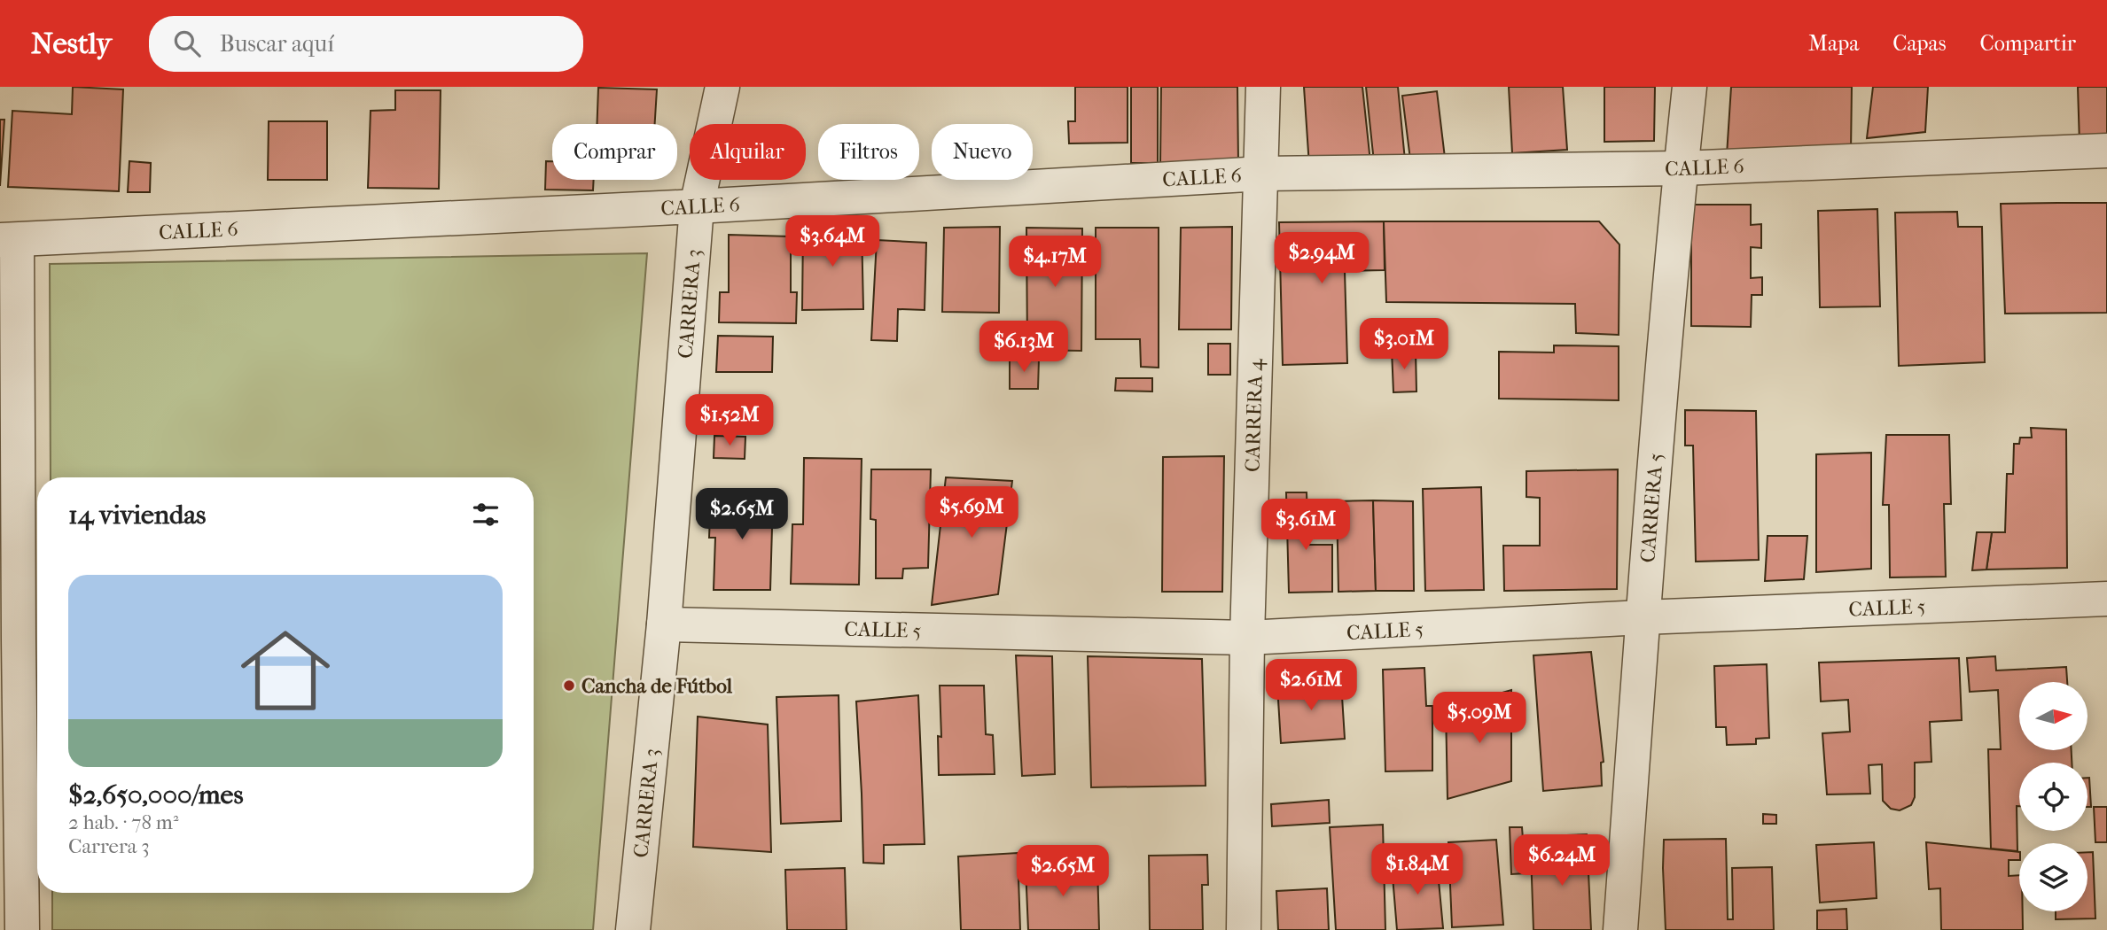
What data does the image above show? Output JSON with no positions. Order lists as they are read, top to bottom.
{
  "streets": {
    "street": [
      "CALLE 6",
      "CARRERA 3",
      "CARRERA 4",
      "CARRERA 5",
      "CALLE 5"
    ]
  },
  "crossings": [
    ["CALLE 6", "CARRERA 3"],
    ["CALLE 6", "CARRERA 4"],
    ["CALLE 6", "CARRERA 5"],
    ["CARRERA 3", "CALLE 5"],
    ["CARRERA 4", "CALLE 5"],
    ["CARRERA 5", "CALLE 5"]
  ],
  "places": ["Cancha de Fútbol"],
  "north": "right",
  "page": {
    "header": "Nestly",
    "search": "Buscar aquí",
    "nav": ["Mapa", "Capas", "Compartir"],
    "chip": [
      "Comprar",
      "Alquilar",
      "Filtros",
      "Nuevo"
    ],
    "price": [
      "$3.64M",
      "$2.94M",
      "$4.17M",
      "$3.01M",
      "$6.13M",
      "$1.52M",
      "$5.69M",
      "$2.65M",
      "$3.61M",
      "$2.61M",
      "$5.09M",
      "$6.24M",
      "$1.84M",
      "$2.65M"
    ],
    "heading": "14 viviendas",
    "list": [
      {
        "name": "$2,650,000/mes",
        "note": "2 hab. · 78 m² · Carrera 3"
      }
    ]
  }
}
